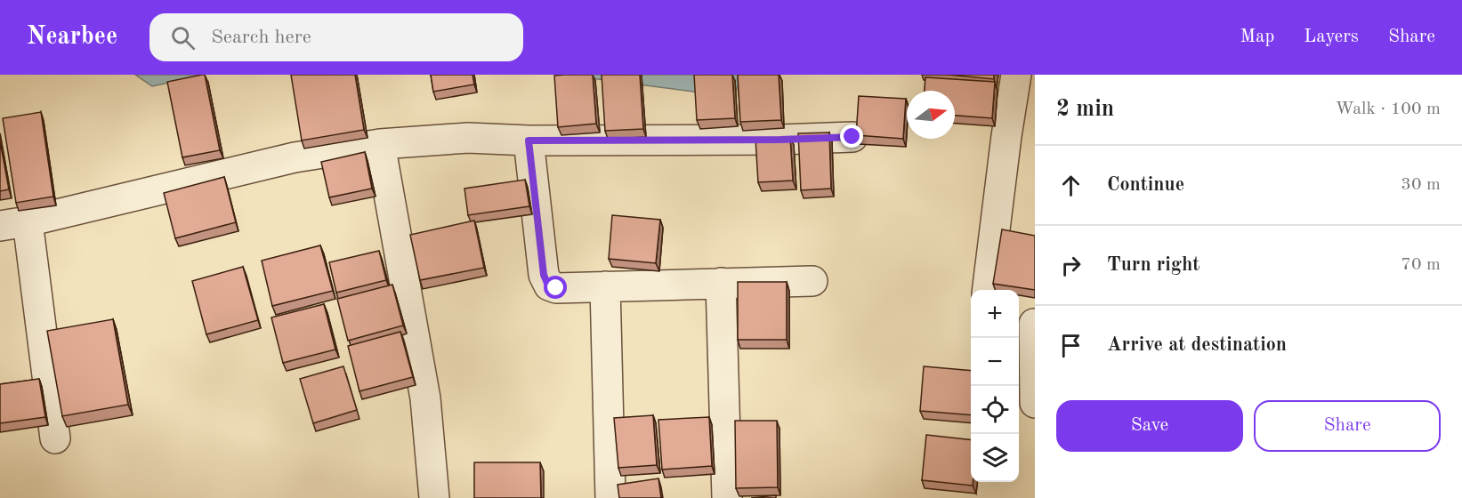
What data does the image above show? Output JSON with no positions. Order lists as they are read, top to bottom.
{
  "north": "right",
  "page": {
    "header": "Nearbee",
    "search": "Search here",
    "nav": ["Map", "Layers", "Share"],
    "heading": ["2 min", "Walk · 100 m"],
    "list": [
      ["Continue", "30 m"],
      ["Turn right", "70 m"],
      "Arrive at destination"
    ],
    "map_buttons": ["+", "−"],
    "buttons": ["Save", "Share"]
  }
}
